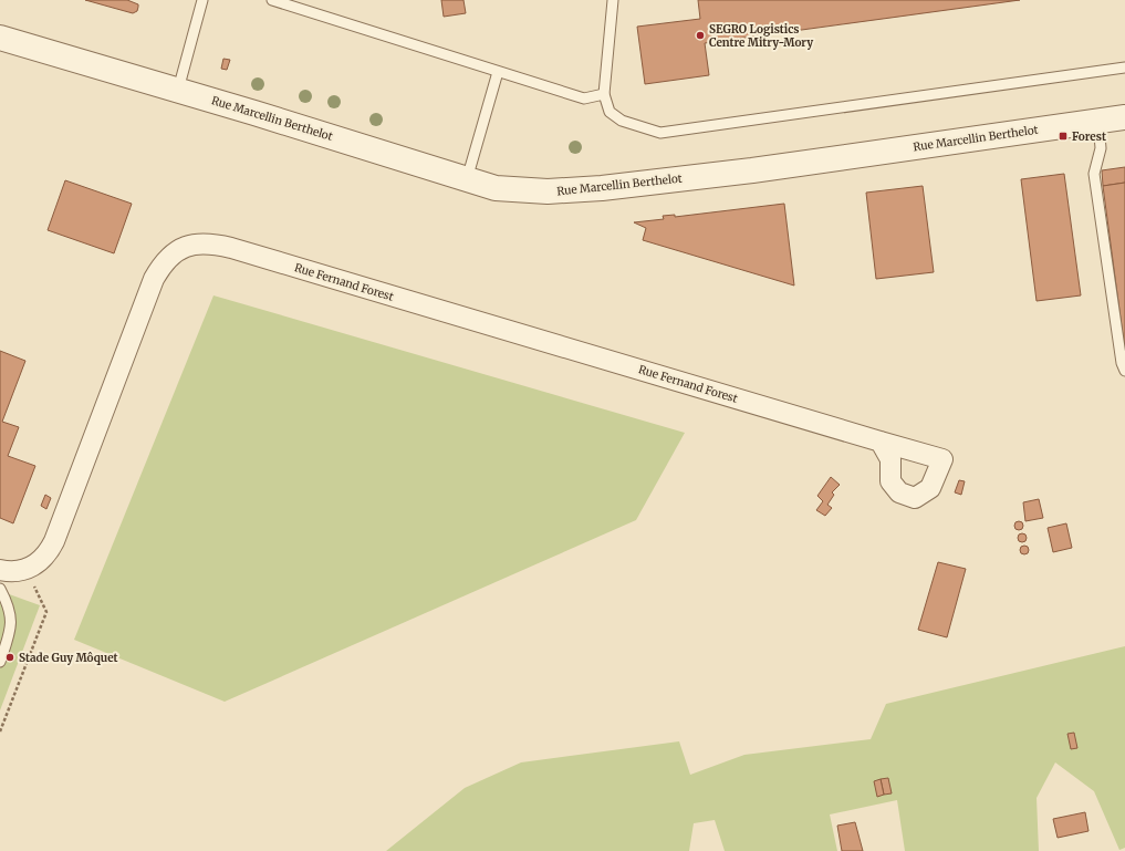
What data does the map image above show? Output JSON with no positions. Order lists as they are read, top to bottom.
{
  "streets": {
    "street": ["Rue Marcellin Berthelot", "Rue Fernand Forest"]
  },
  "places": {
    "other": ["SEGRO Logistics Centre Mitry-Mory", "Stade Guy Môquet"],
    "transit": ["Forest"]
  }
}
